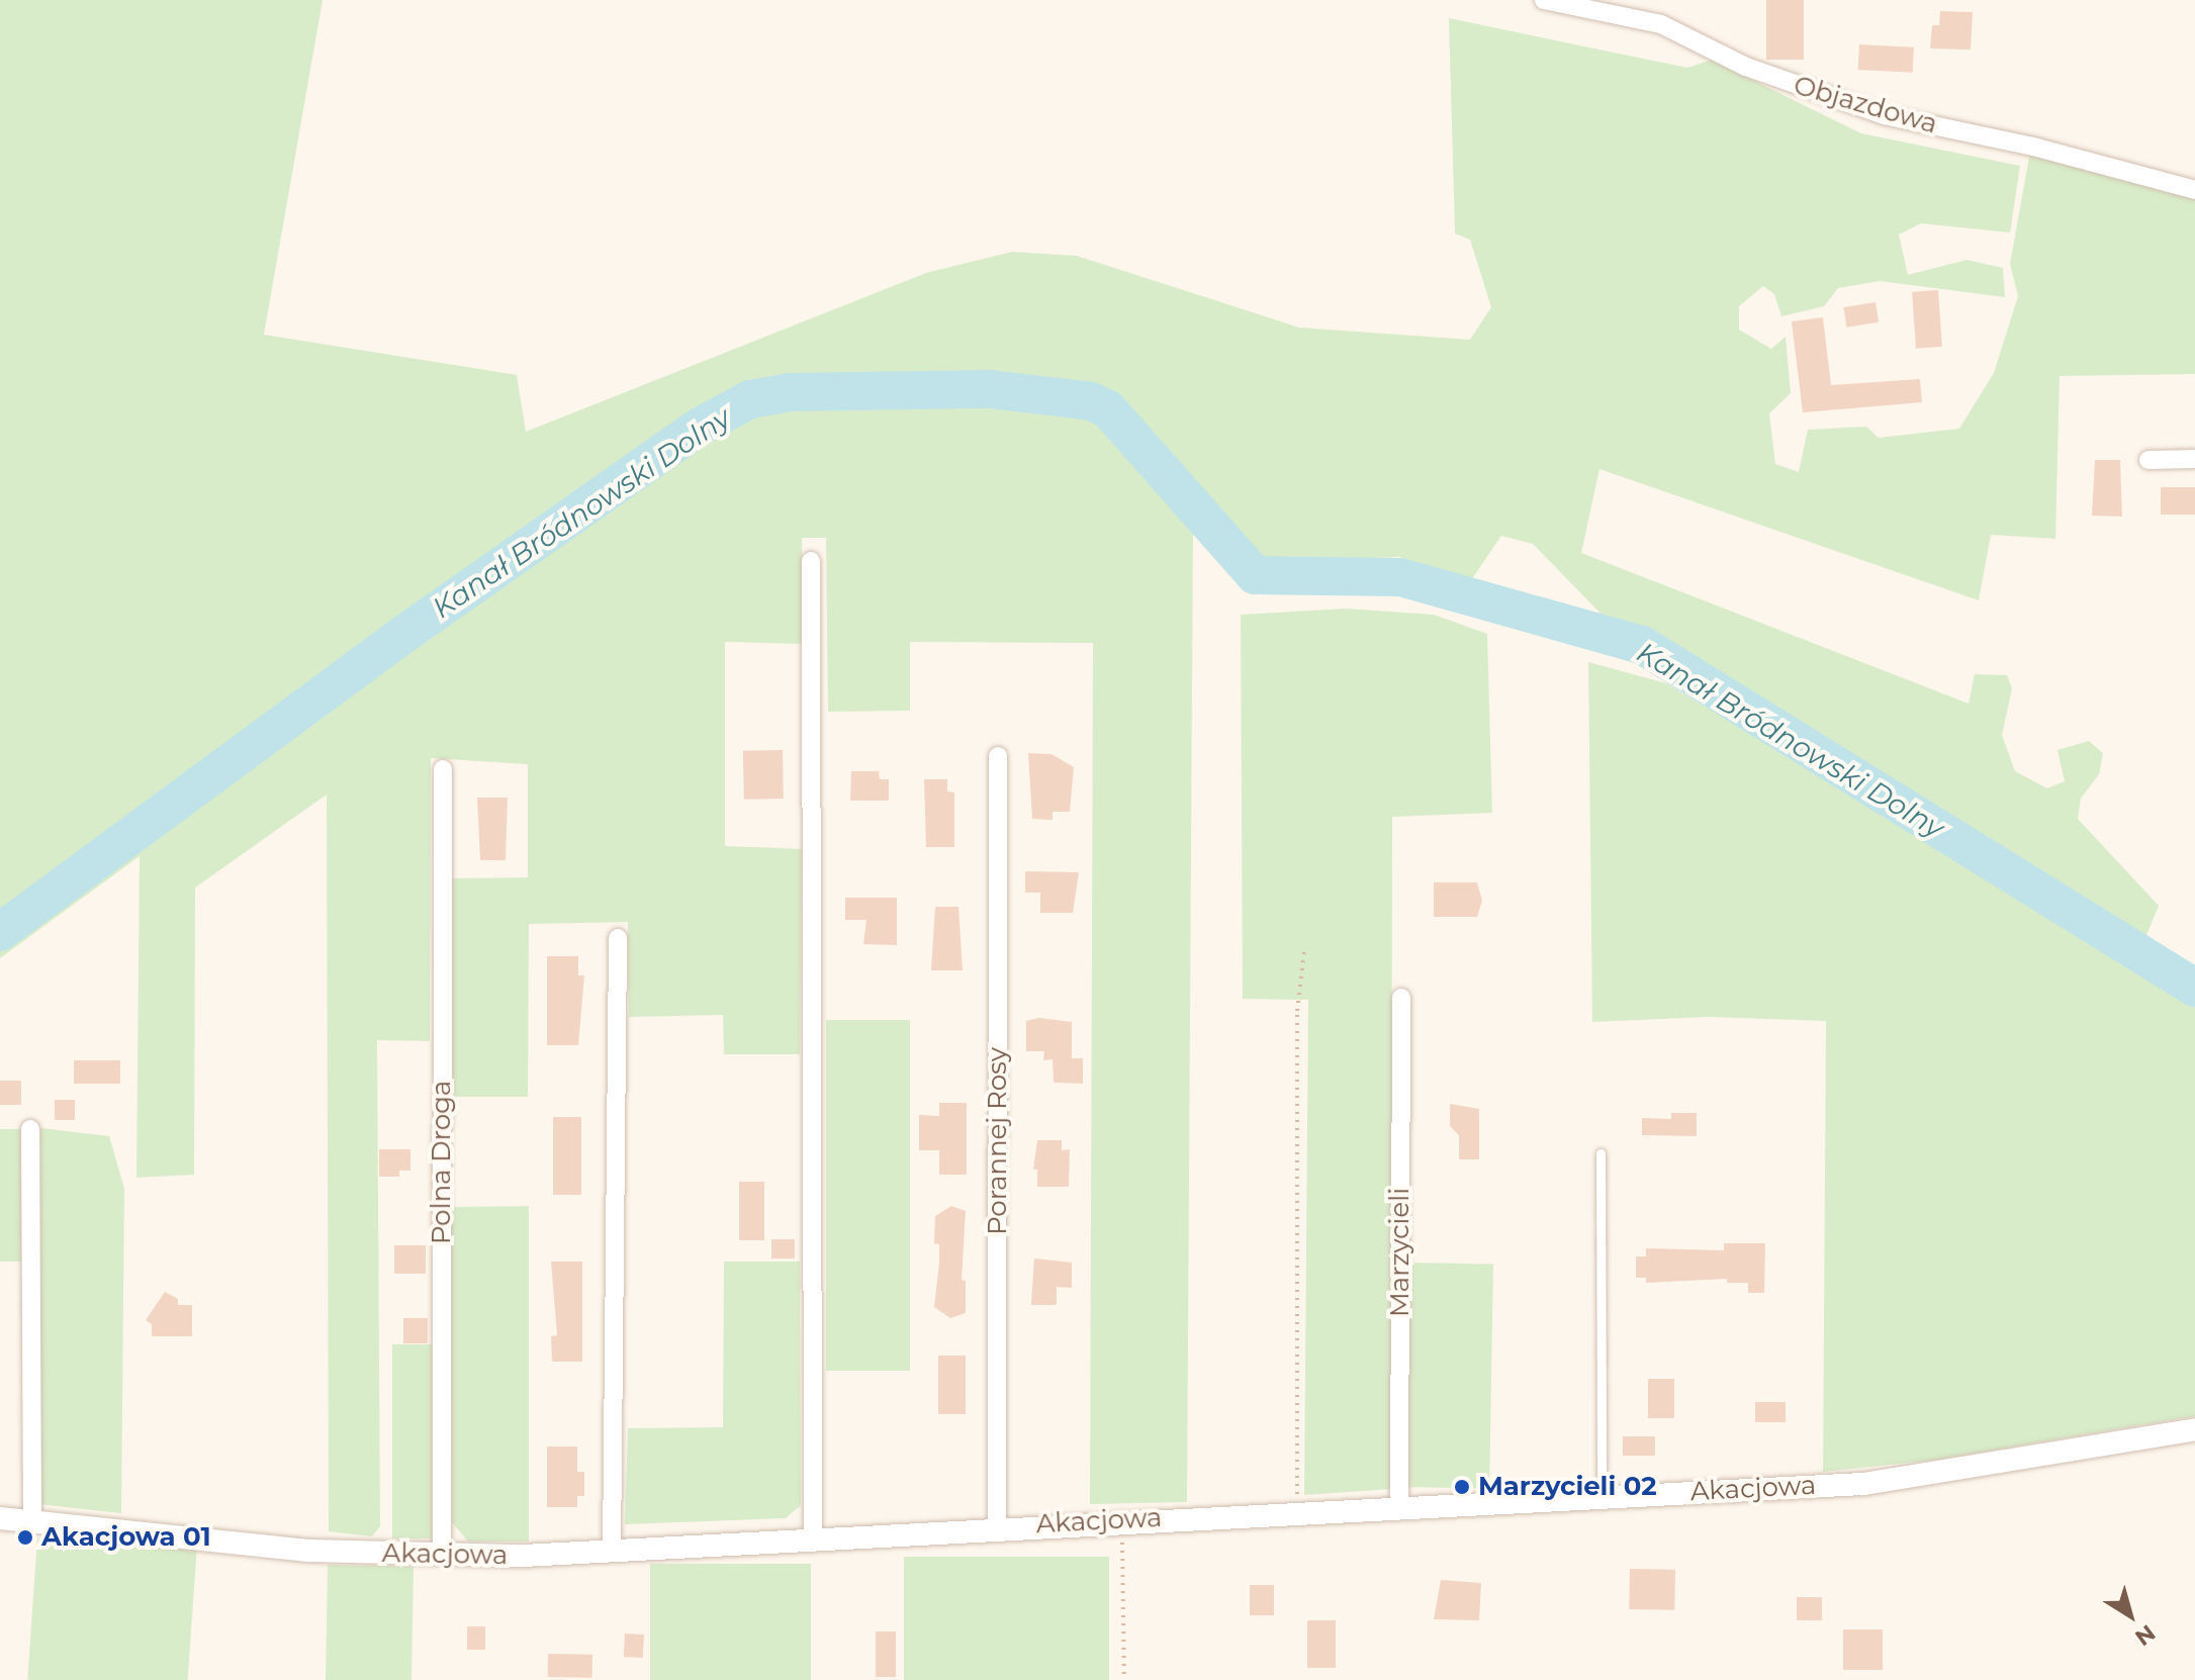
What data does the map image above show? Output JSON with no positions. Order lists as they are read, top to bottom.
{
  "streets": {
    "street": [
      "Objazdowa",
      "Porannej Rosy",
      "Polna Droga",
      "Marzycieli",
      "Akacjowa"
    ]
  },
  "crossings": [
    ["Porannej Rosy", "Akacjowa"],
    ["Polna Droga", "Akacjowa"],
    ["Marzycieli", "Akacjowa"]
  ],
  "water": ["Kanał Bródnowski Dolny"],
  "places": ["Marzycieli 02", "Akacjowa 01"],
  "north": "bottom right"
}
